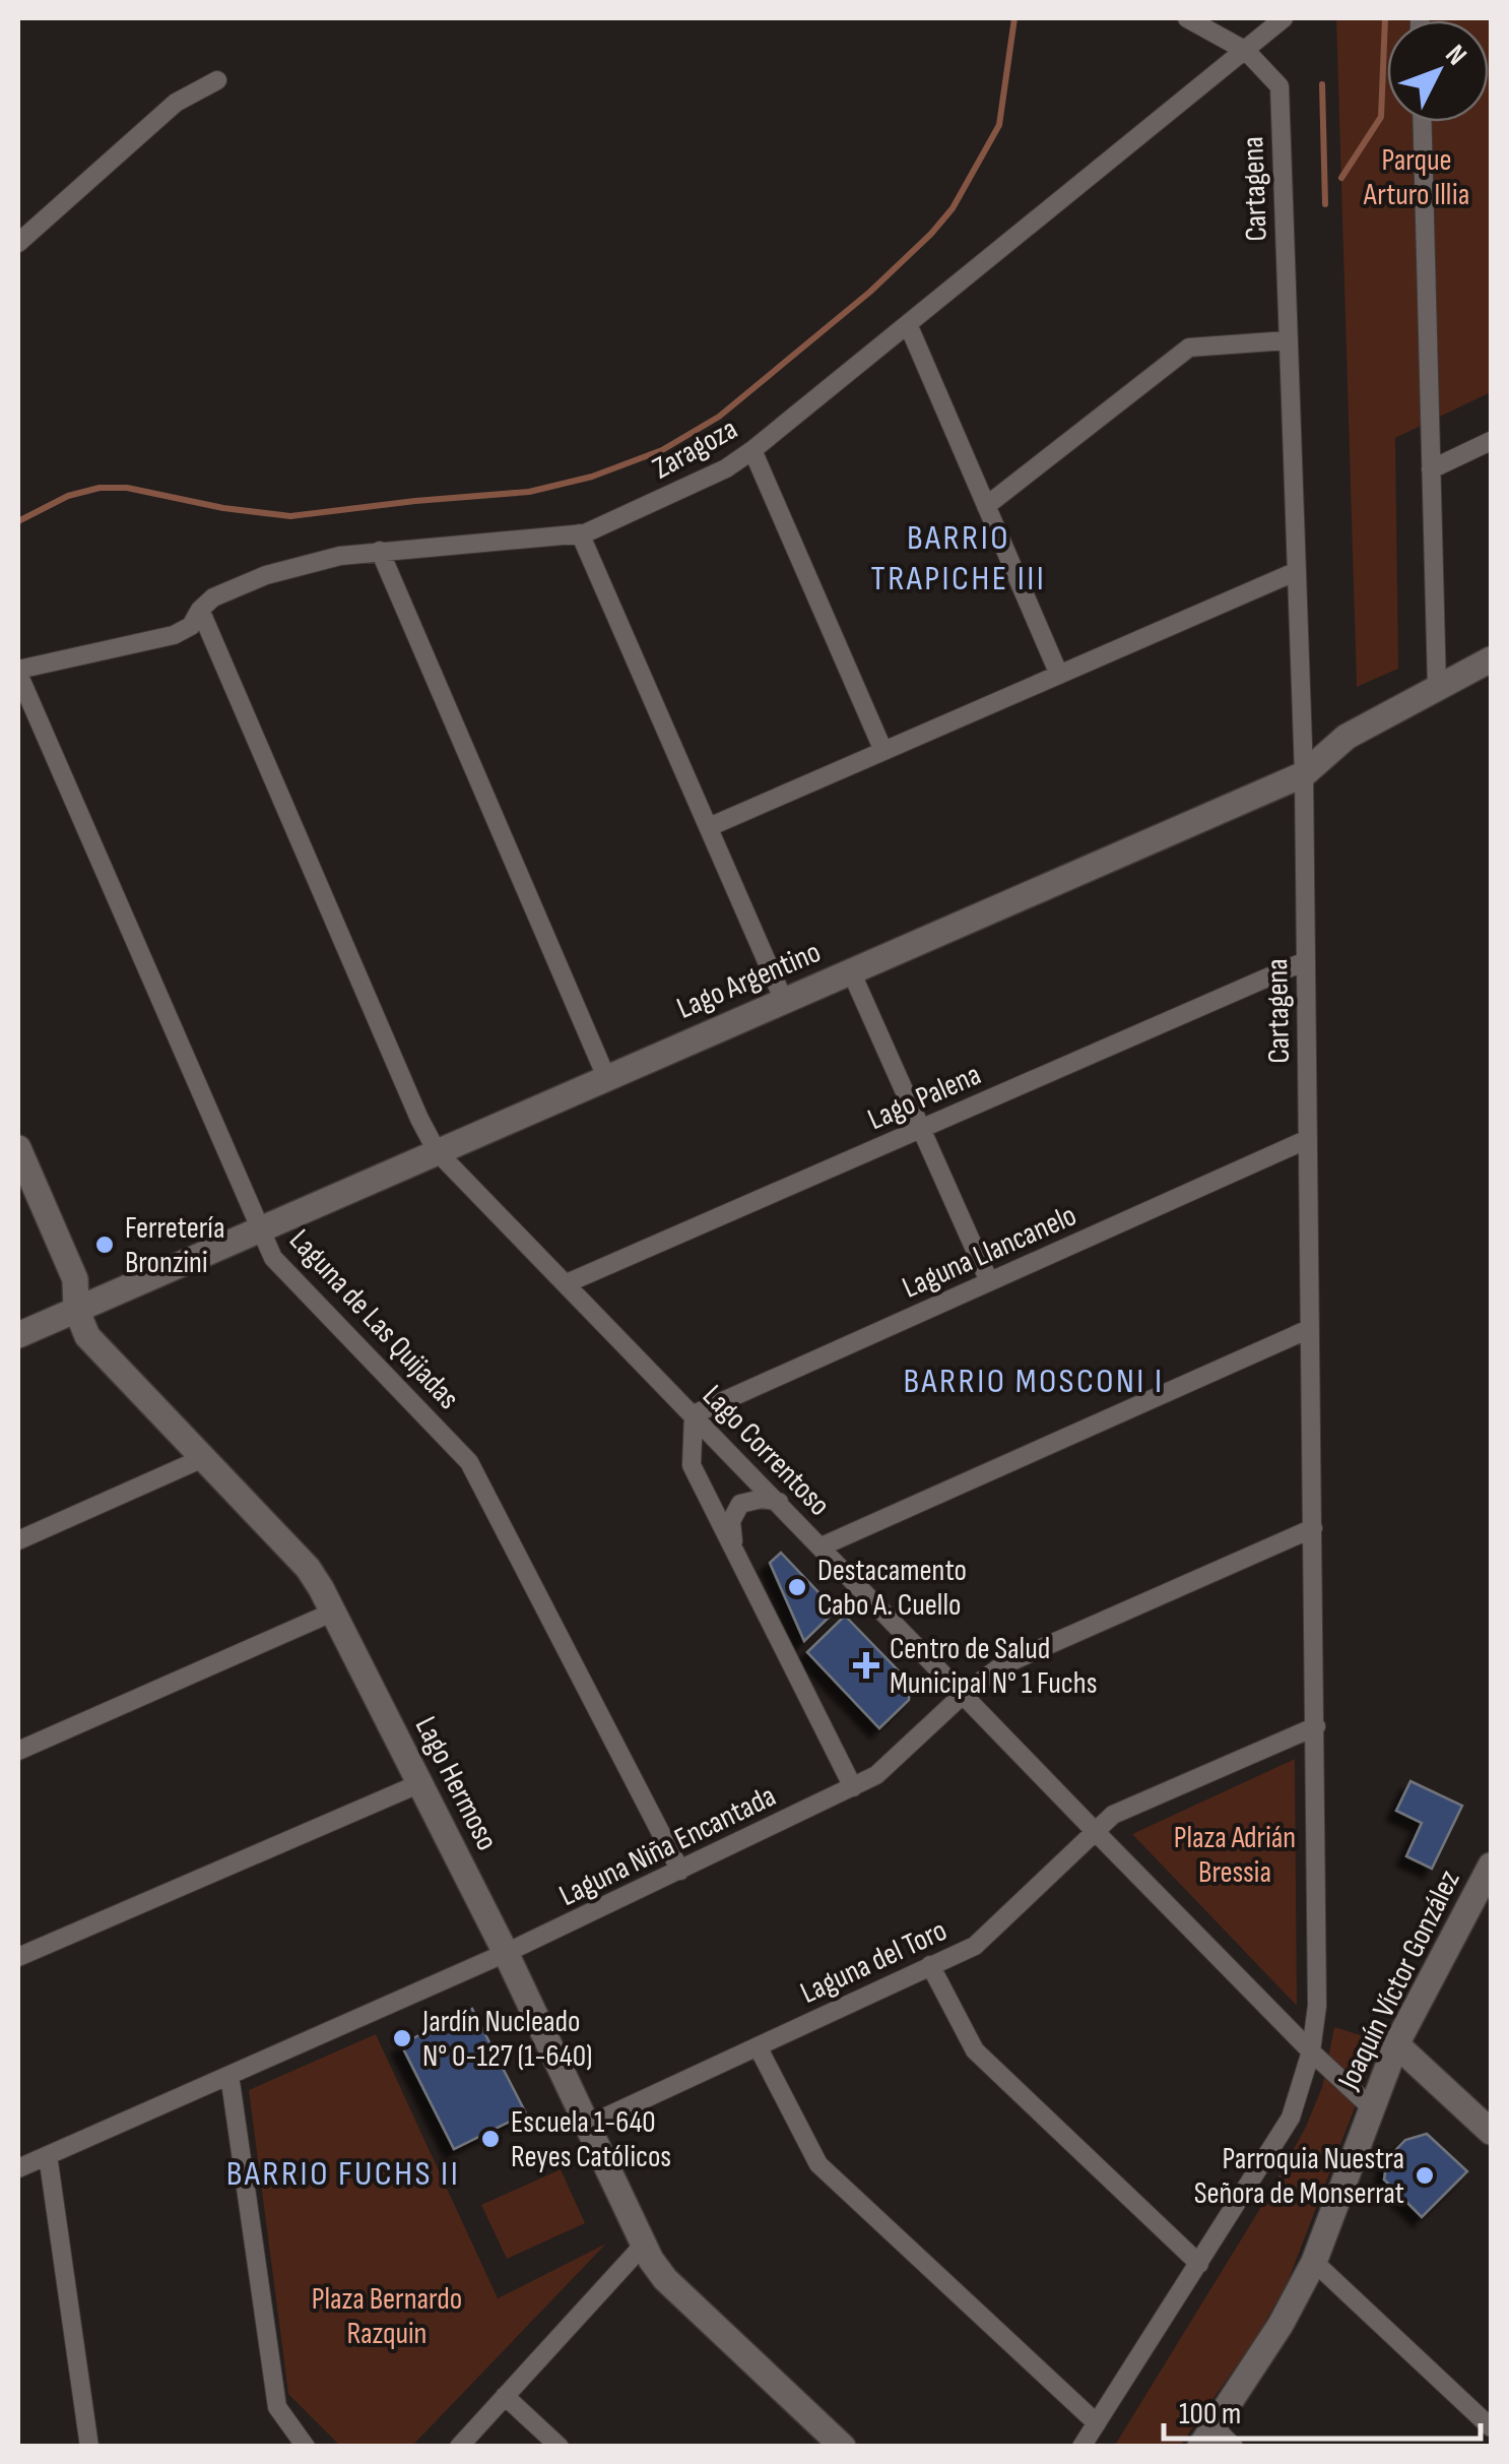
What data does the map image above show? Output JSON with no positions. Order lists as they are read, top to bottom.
{
  "streets": {
    "street": [
      "Cartagena",
      "Zaragoza",
      "Lago Argentino",
      "Lago Palena",
      "Laguna Llancanelo",
      "Laguna de Las Quijadas",
      "Lago Correntoso",
      "Lago Hermoso",
      "Laguna Niña Encantada",
      "Laguna del Toro",
      "Joaquín Víctor González"
    ]
  },
  "crossings": [
    ["Cartagena", "Zaragoza"],
    ["Cartagena", "Lago Argentino"],
    ["Cartagena", "Lago Palena"],
    ["Cartagena", "Laguna Llancanelo"],
    ["Cartagena", "Lago Correntoso"],
    ["Cartagena", "Laguna Niña Encantada"],
    ["Cartagena", "Laguna del Toro"],
    ["Zaragoza", "Laguna de Las Quijadas"],
    ["Zaragoza", "Lago Correntoso"],
    ["Lago Argentino", "Laguna de Las Quijadas"],
    ["Lago Argentino", "Lago Correntoso"],
    ["Lago Argentino", "Lago Hermoso"],
    ["Lago Palena", "Lago Correntoso"],
    ["Laguna Llancanelo", "Lago Correntoso"],
    ["Laguna de Las Quijadas", "Laguna Niña Encantada"],
    ["Lago Correntoso", "Laguna Niña Encantada"],
    ["Lago Correntoso", "Laguna del Toro"],
    ["Lago Correntoso", "Joaquín Víctor González"],
    ["Lago Hermoso", "Laguna Niña Encantada"],
    ["Lago Hermoso", "Laguna del Toro"]
  ],
  "districts": ["BARRIO TRAPICHE III", "BARRIO MOSCONI I", "BARRIO FUCHS II"],
  "parks": ["Parque Arturo Illia", "Plaza Adrián Bressia", "Plaza Bernardo Razquin"],
  "places": {
    "other": [
      "Ferretería Bronzini",
      "Destacamento Cabo A. Cuello",
      "Jardín Nucleado N° 0-127 (1-640)",
      "Escuela 1-640 Reyes Católicos",
      "Parroquia Nuestra Señora de Monserrat"
    ],
    "health": ["Centro de Salud Municipal N° 1 Fuchs"]
  },
  "scale_bar": "100 m",
  "north": "top right"
}
